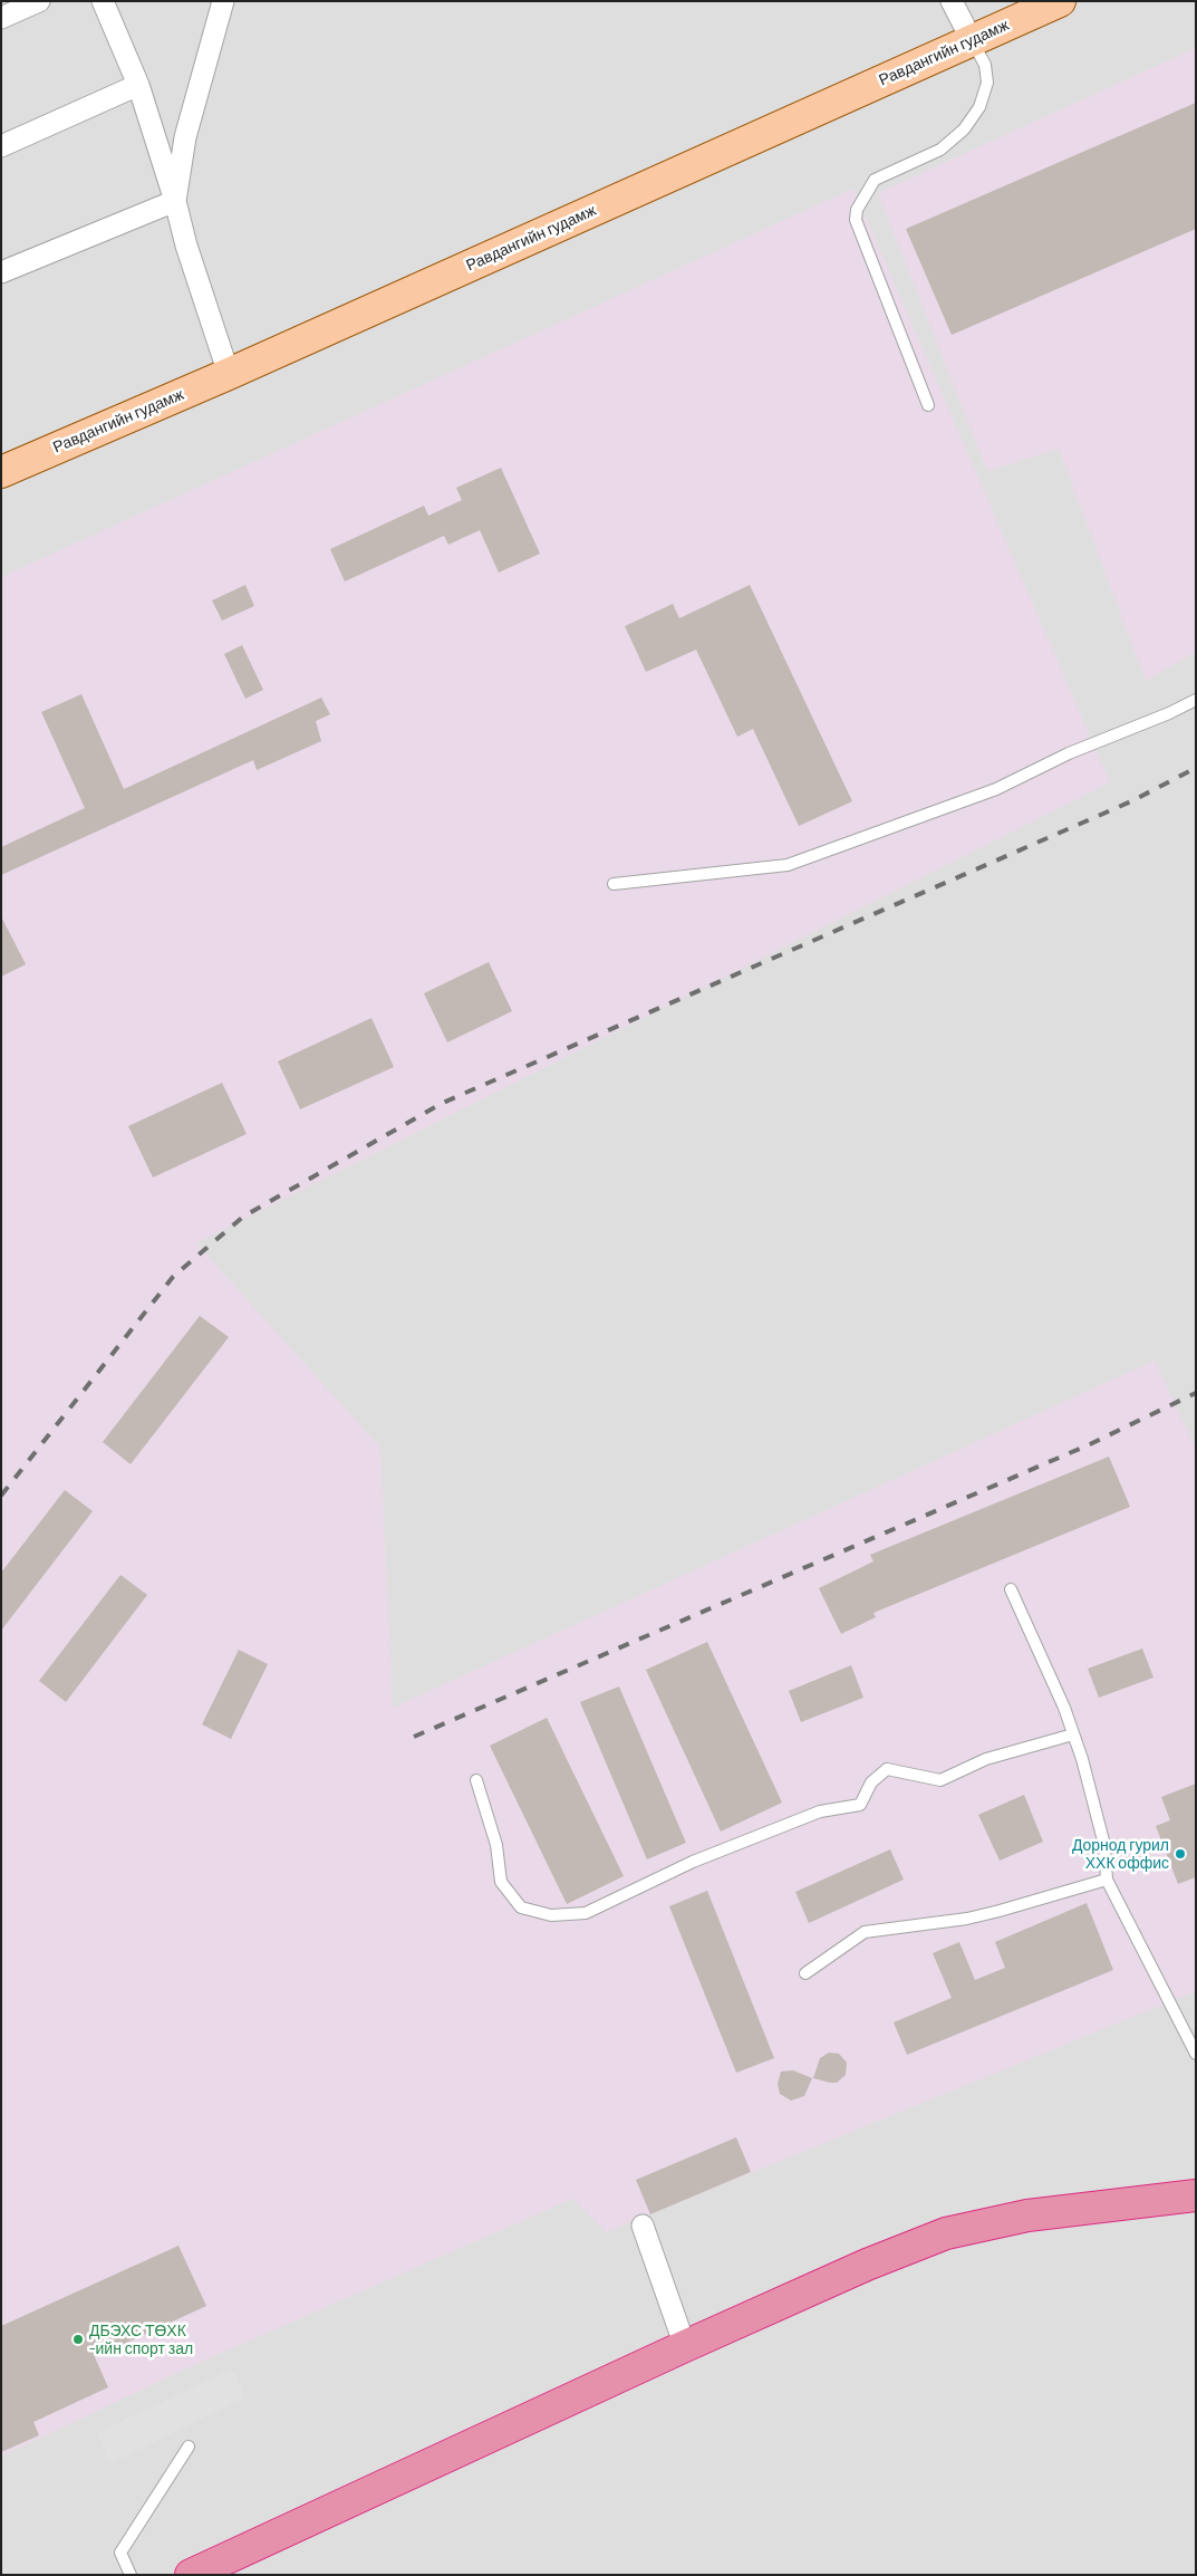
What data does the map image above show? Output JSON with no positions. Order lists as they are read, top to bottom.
{
  "streets": {
    "main road": ["Равдангийн гудамж"]
  },
  "places": ["Дорнод гурил ХХК оффис", "ДБЭХС ТӨХК -ийн спорт зал"]
}
